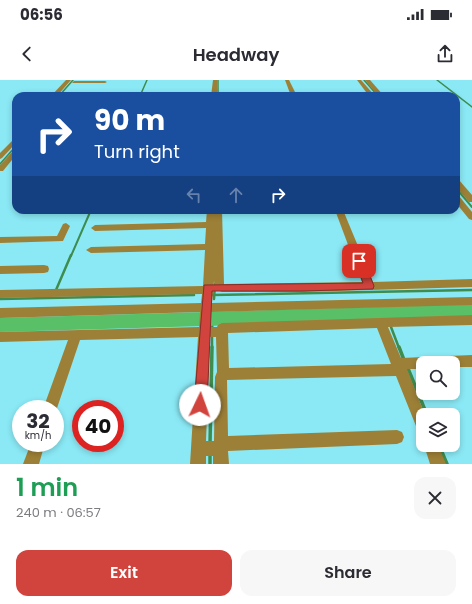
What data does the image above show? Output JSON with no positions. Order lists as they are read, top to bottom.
{
  "page": {
    "status": "06:56",
    "header": "Headway",
    "turn": ["90 m", "Turn right"],
    "speed": "32 km/h",
    "limit": "40",
    "heading": ["1 min", "240 m · 06:57"],
    "buttons": ["Exit", "Share"]
  }
}
